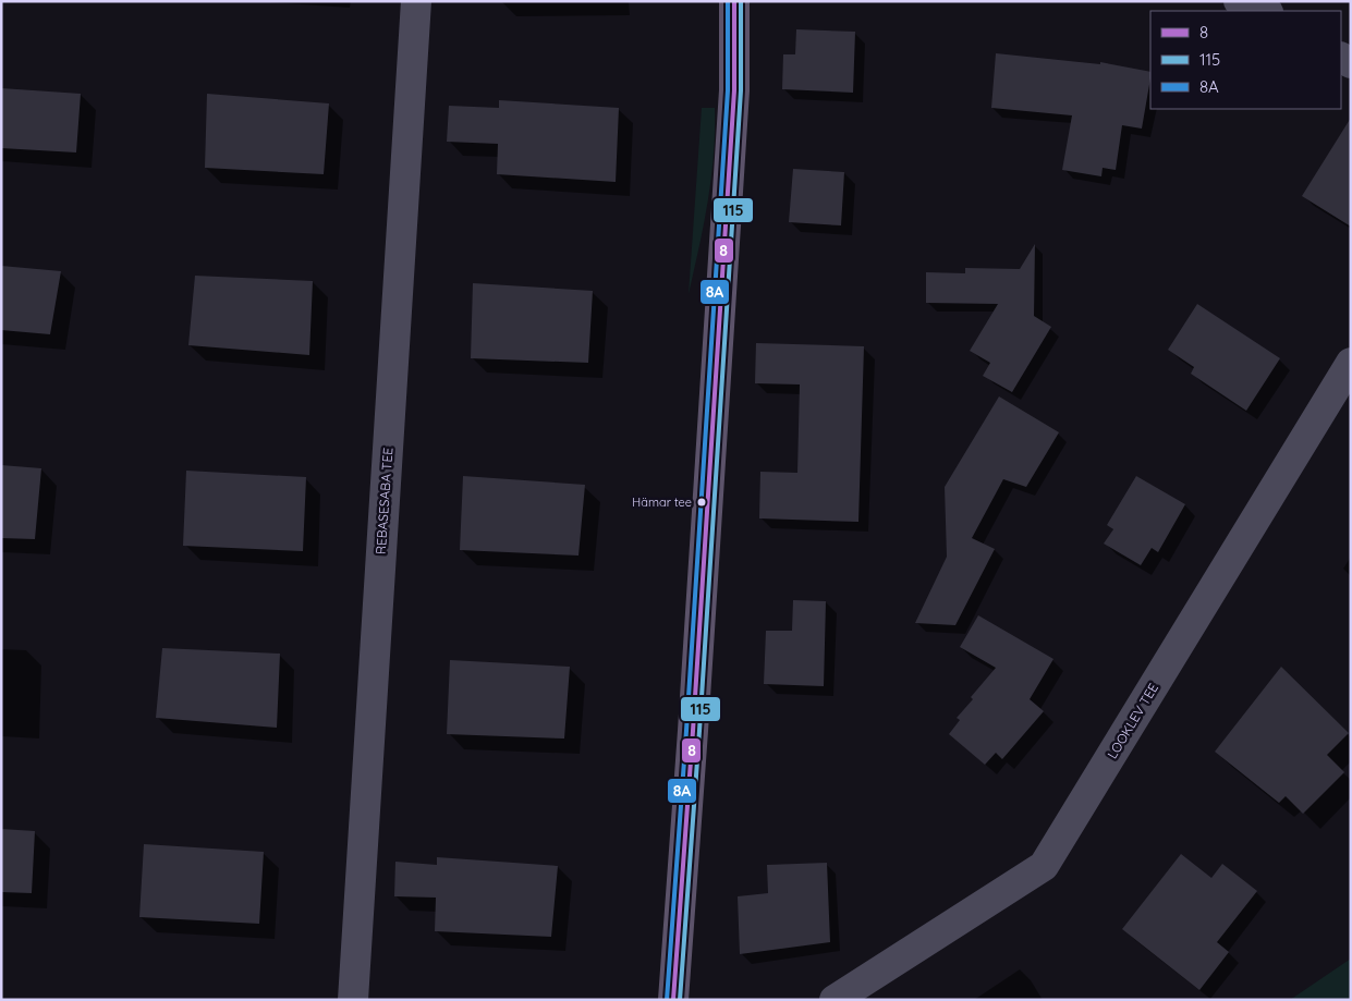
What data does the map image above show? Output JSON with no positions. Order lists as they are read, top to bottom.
{
  "streets": {
    "street": ["REBASESABA TEE", "LOOKLEV TEE"]
  },
  "places": ["Hämar tee"],
  "lines": ["transit line 8", "transit line 115", "transit line 8A"],
  "legend": ["8", "115", "8A"]
}
